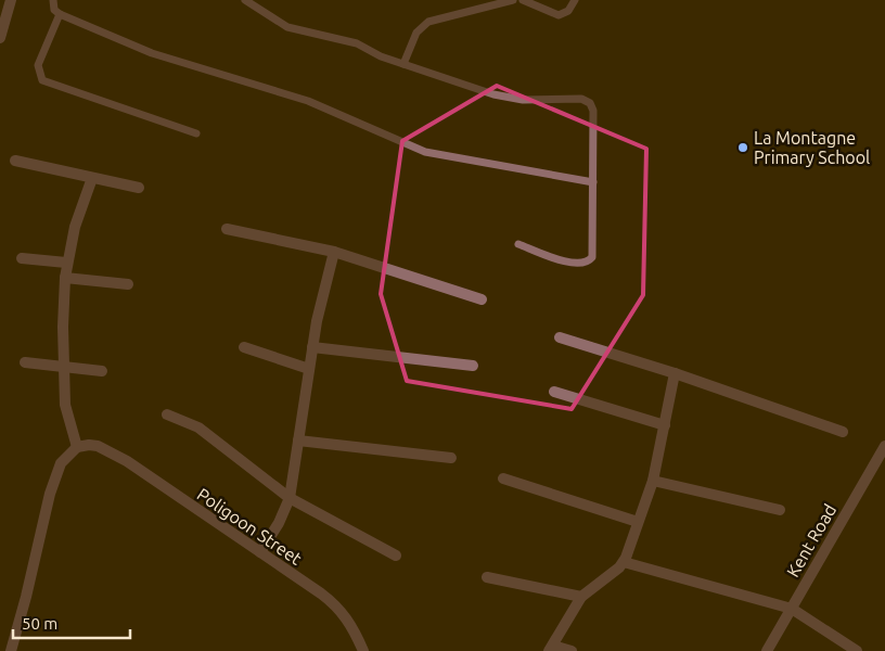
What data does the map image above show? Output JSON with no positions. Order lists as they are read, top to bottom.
{
  "streets": {
    "street": ["Poligoon Street", "Kent Road"]
  },
  "places": ["La Montagne Primary School"],
  "scale_bar": "50 m"
}
